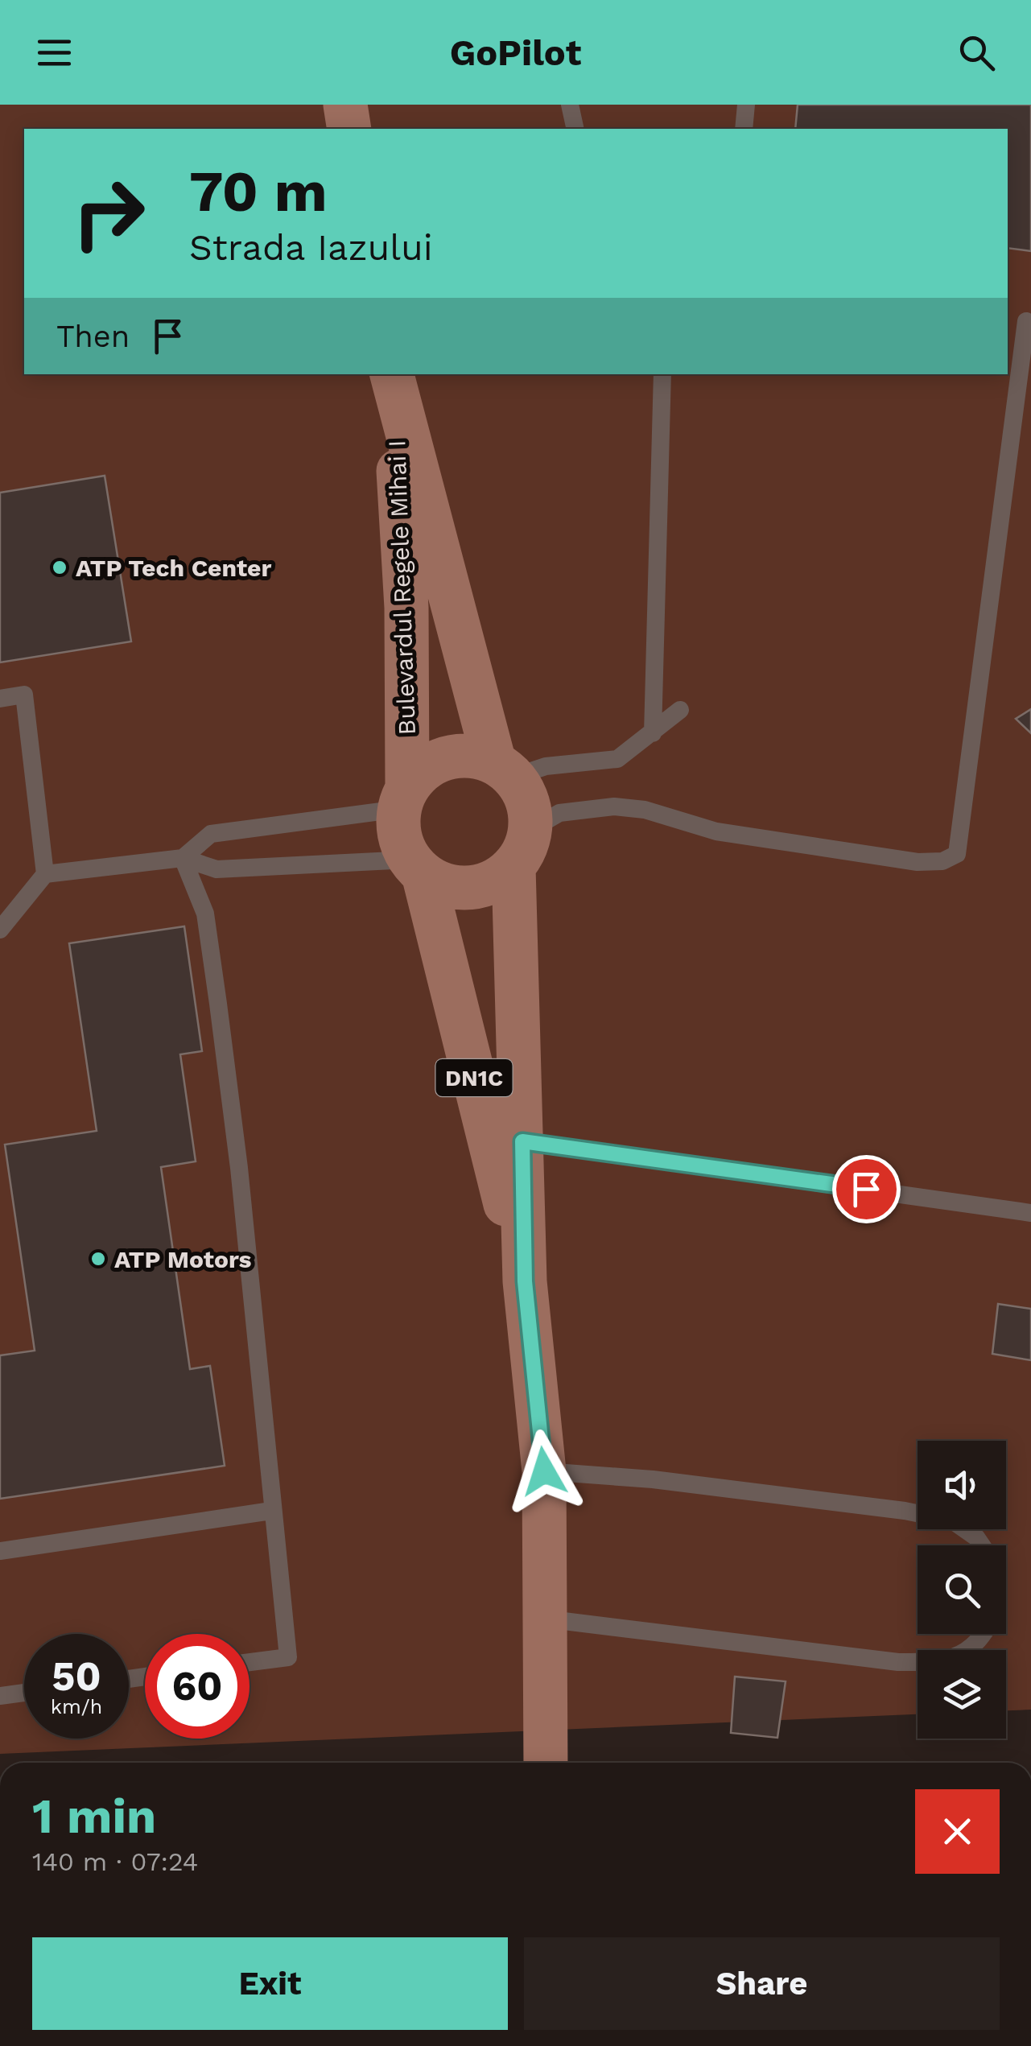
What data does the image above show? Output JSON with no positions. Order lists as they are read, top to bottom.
{
  "streets": {
    "main road": ["Bulevardul Regele Mihai I", "DN1C"]
  },
  "crossings": [
    ["Bulevardul Regele Mihai I", "DN1C"]
  ],
  "places": ["ATP Tech Center", "ATP Motors"],
  "page": {
    "header": "GoPilot",
    "turn": ["70 m", "Strada Iazului"],
    "then": "Then",
    "speed": "50 km/h",
    "limit": "60",
    "heading": ["1 min", "140 m · 07:24"],
    "buttons": ["Exit", "Share"]
  }
}
